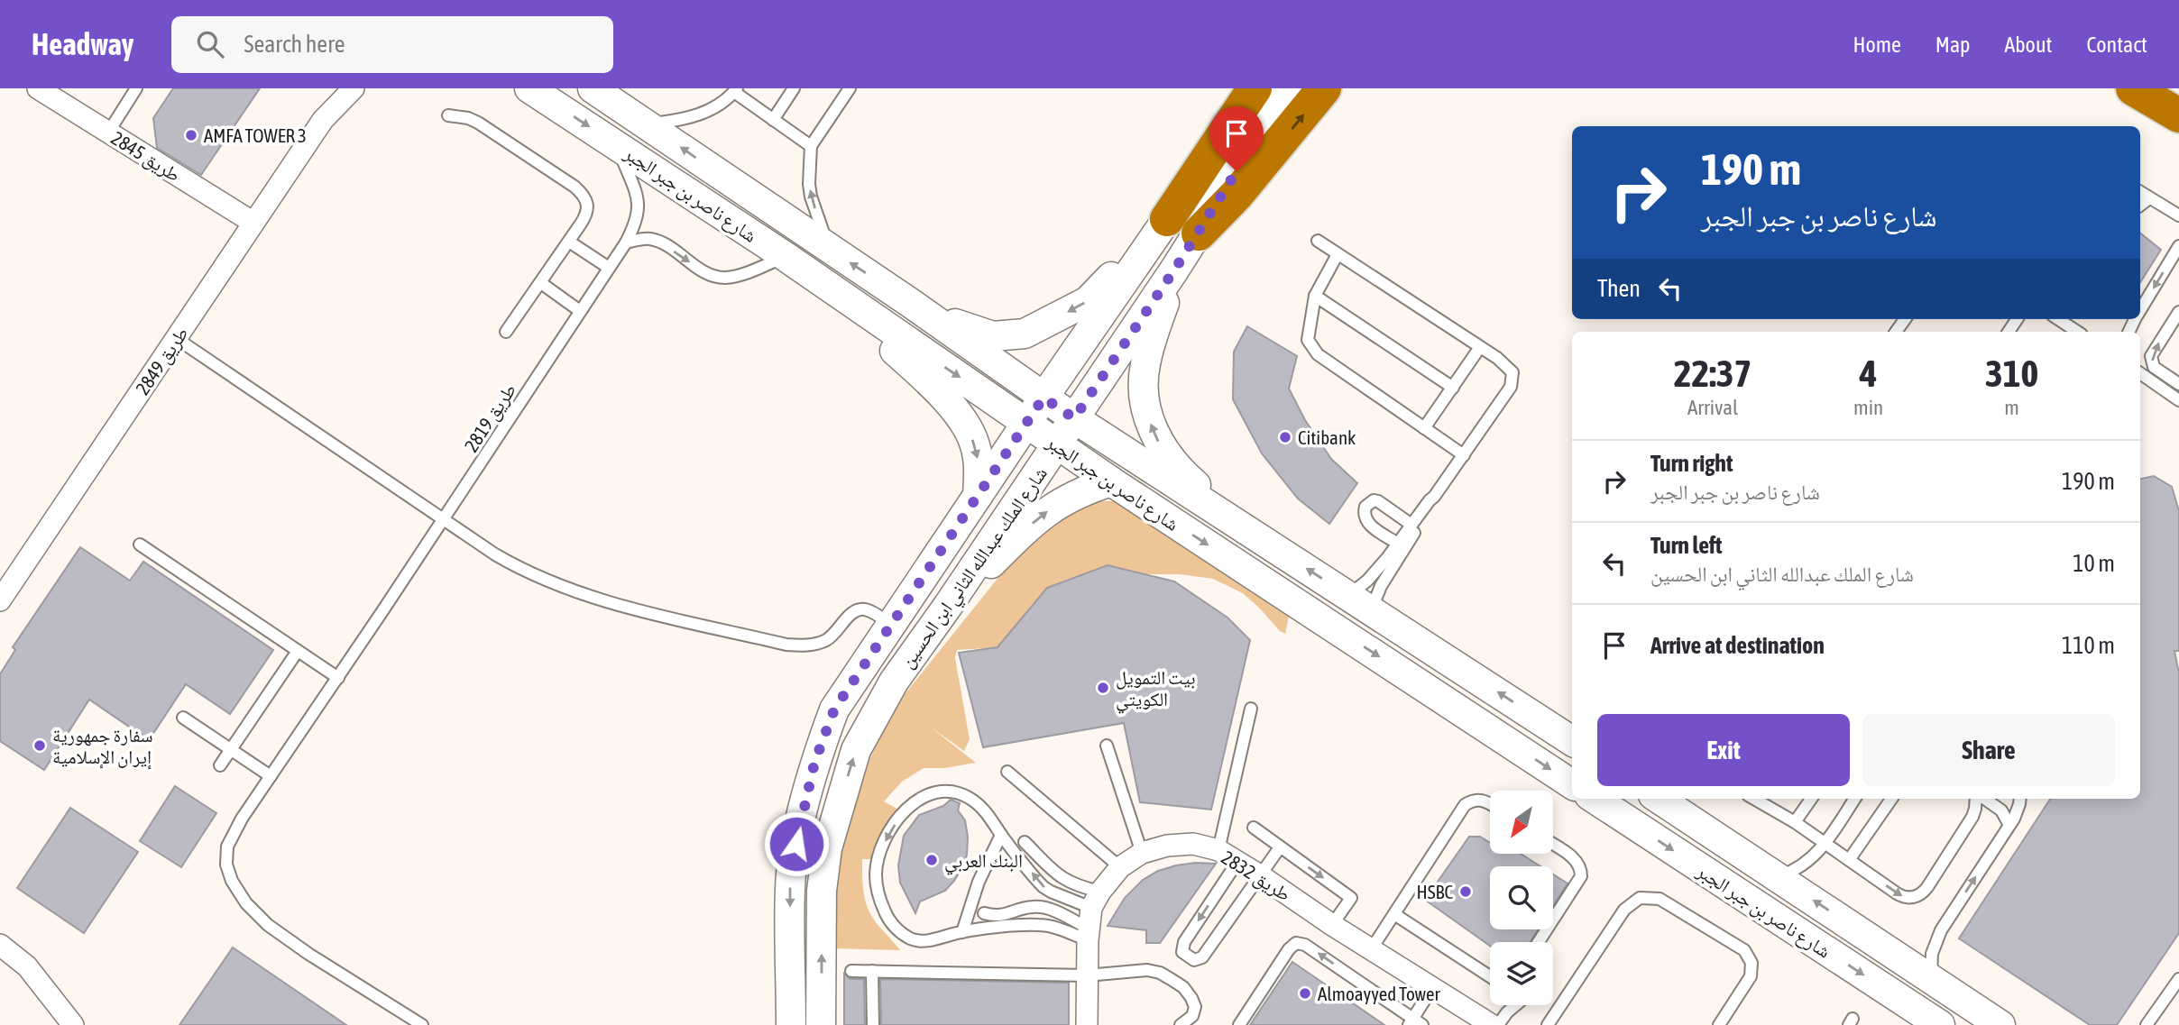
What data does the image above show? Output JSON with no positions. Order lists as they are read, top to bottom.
{
  "streets": {
    "main road": ["شارع ناصر بن جبر الجبر", "شارع الملك عبدالله الثاني ابن الحسين"],
    "street": ["طريق 2845", "طريق 2849", "طريق 2832"],
    "lane": ["طريق 2819"]
  },
  "crossings": [
    ["طريق 2845", "طريق 2849"],
    ["شارع ناصر بن جبر الجبر", "طريق 2819"],
    ["شارع ناصر بن جبر الجبر", "شارع الملك عبدالله الثاني ابن الحسين"]
  ],
  "places": [
    "AMFA TOWER 3",
    "Citibank",
    "بيت التمويل الكويتي",
    "سفارة جمهورية إيران الإسلامية",
    "البنك العربي",
    "HSBC",
    "Almoayyed Tower"
  ],
  "north": "bottom left",
  "page": {
    "header": "Headway",
    "search": "Search here",
    "nav": [
      "Home",
      "Map",
      "About",
      "Contact"
    ],
    "turn": ["190 m", "شارع ناصر بن جبر الجبر"],
    "then": "Then",
    "eta": [
      "22:37",
      "Arrival",
      "4",
      "min",
      "310",
      "m"
    ],
    "list": [
      {
        "name": "Turn right",
        "note": "شارع ناصر بن جبر الجبر",
        "value": "190 m"
      },
      {
        "name": "Turn left",
        "note": "شارع الملك عبدالله الثاني ابن الحسين",
        "value": "10 m"
      },
      {
        "name": "Arrive at destination",
        "value": "110 m"
      }
    ],
    "buttons": ["Exit", "Share"]
  }
}
